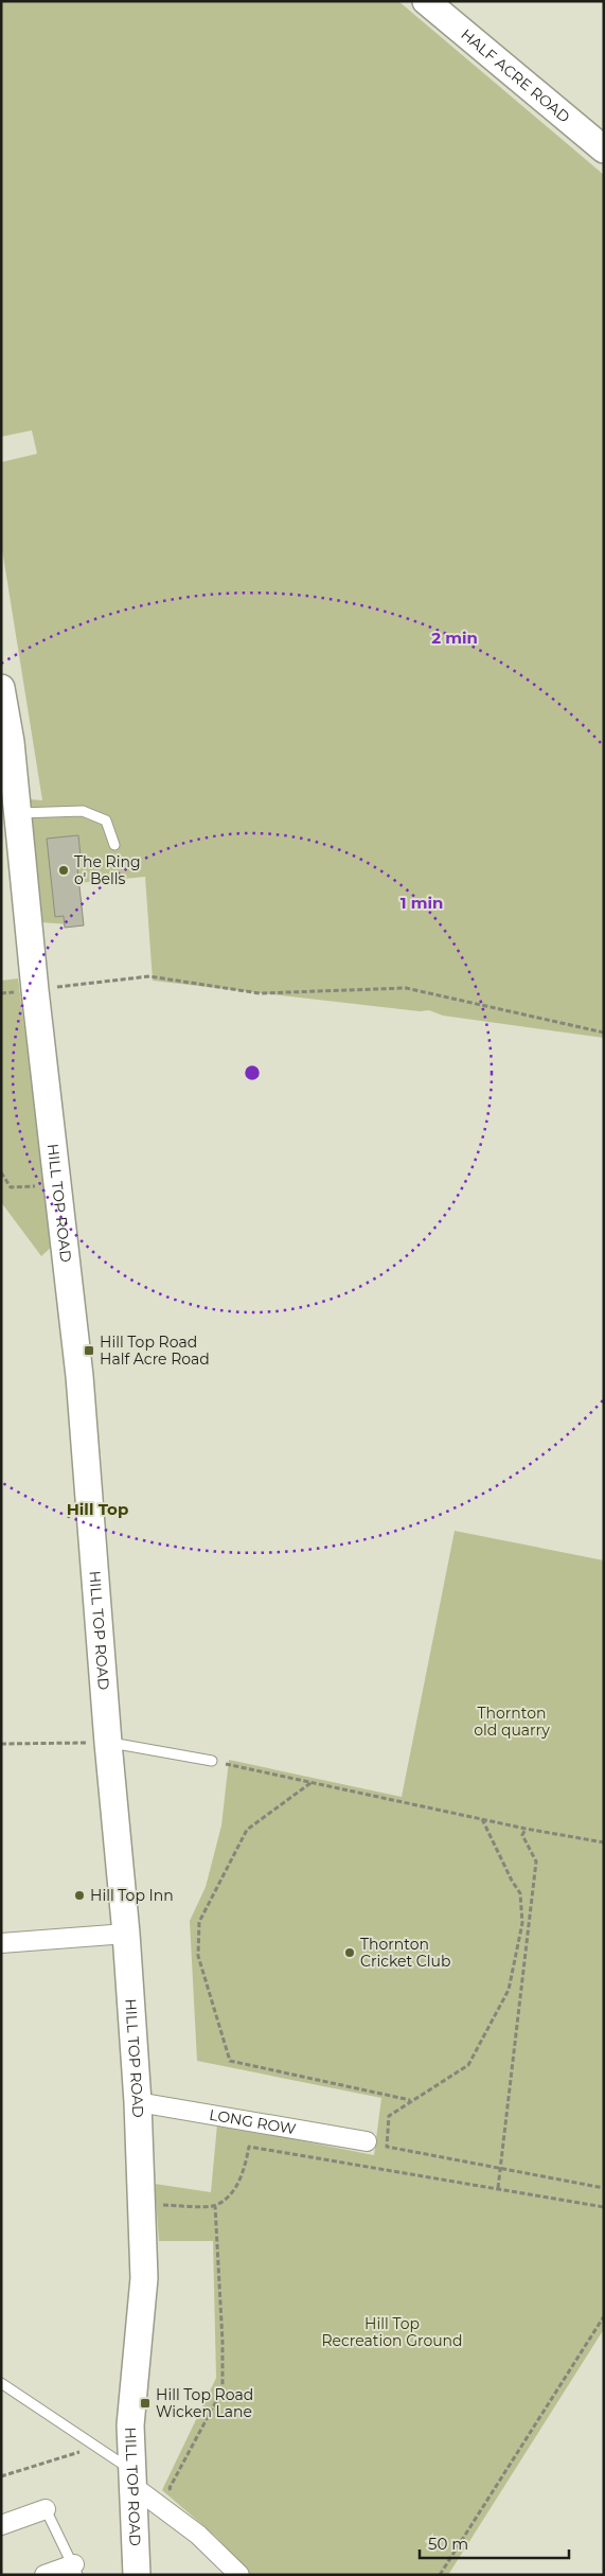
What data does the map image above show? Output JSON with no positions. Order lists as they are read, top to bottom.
{
  "streets": {
    "street": ["HALF ACRE ROAD", "HILL TOP ROAD", "LONG ROW"]
  },
  "crossings": [
    ["HILL TOP ROAD", "LONG ROW"]
  ],
  "districts": ["Hill Top"],
  "parks": ["Thornton old quarry", "Hill Top Recreation Ground"],
  "places": {
    "other": ["The Ring o' Bells", "Hill Top Inn", "Thornton Cricket Club"],
    "transit": ["Hill Top Road Half Acre Road", "Hill Top Road Wicken Lane"]
  },
  "scale_bar": "50 m",
  "rings": ["2 min", "1 min"]
}
